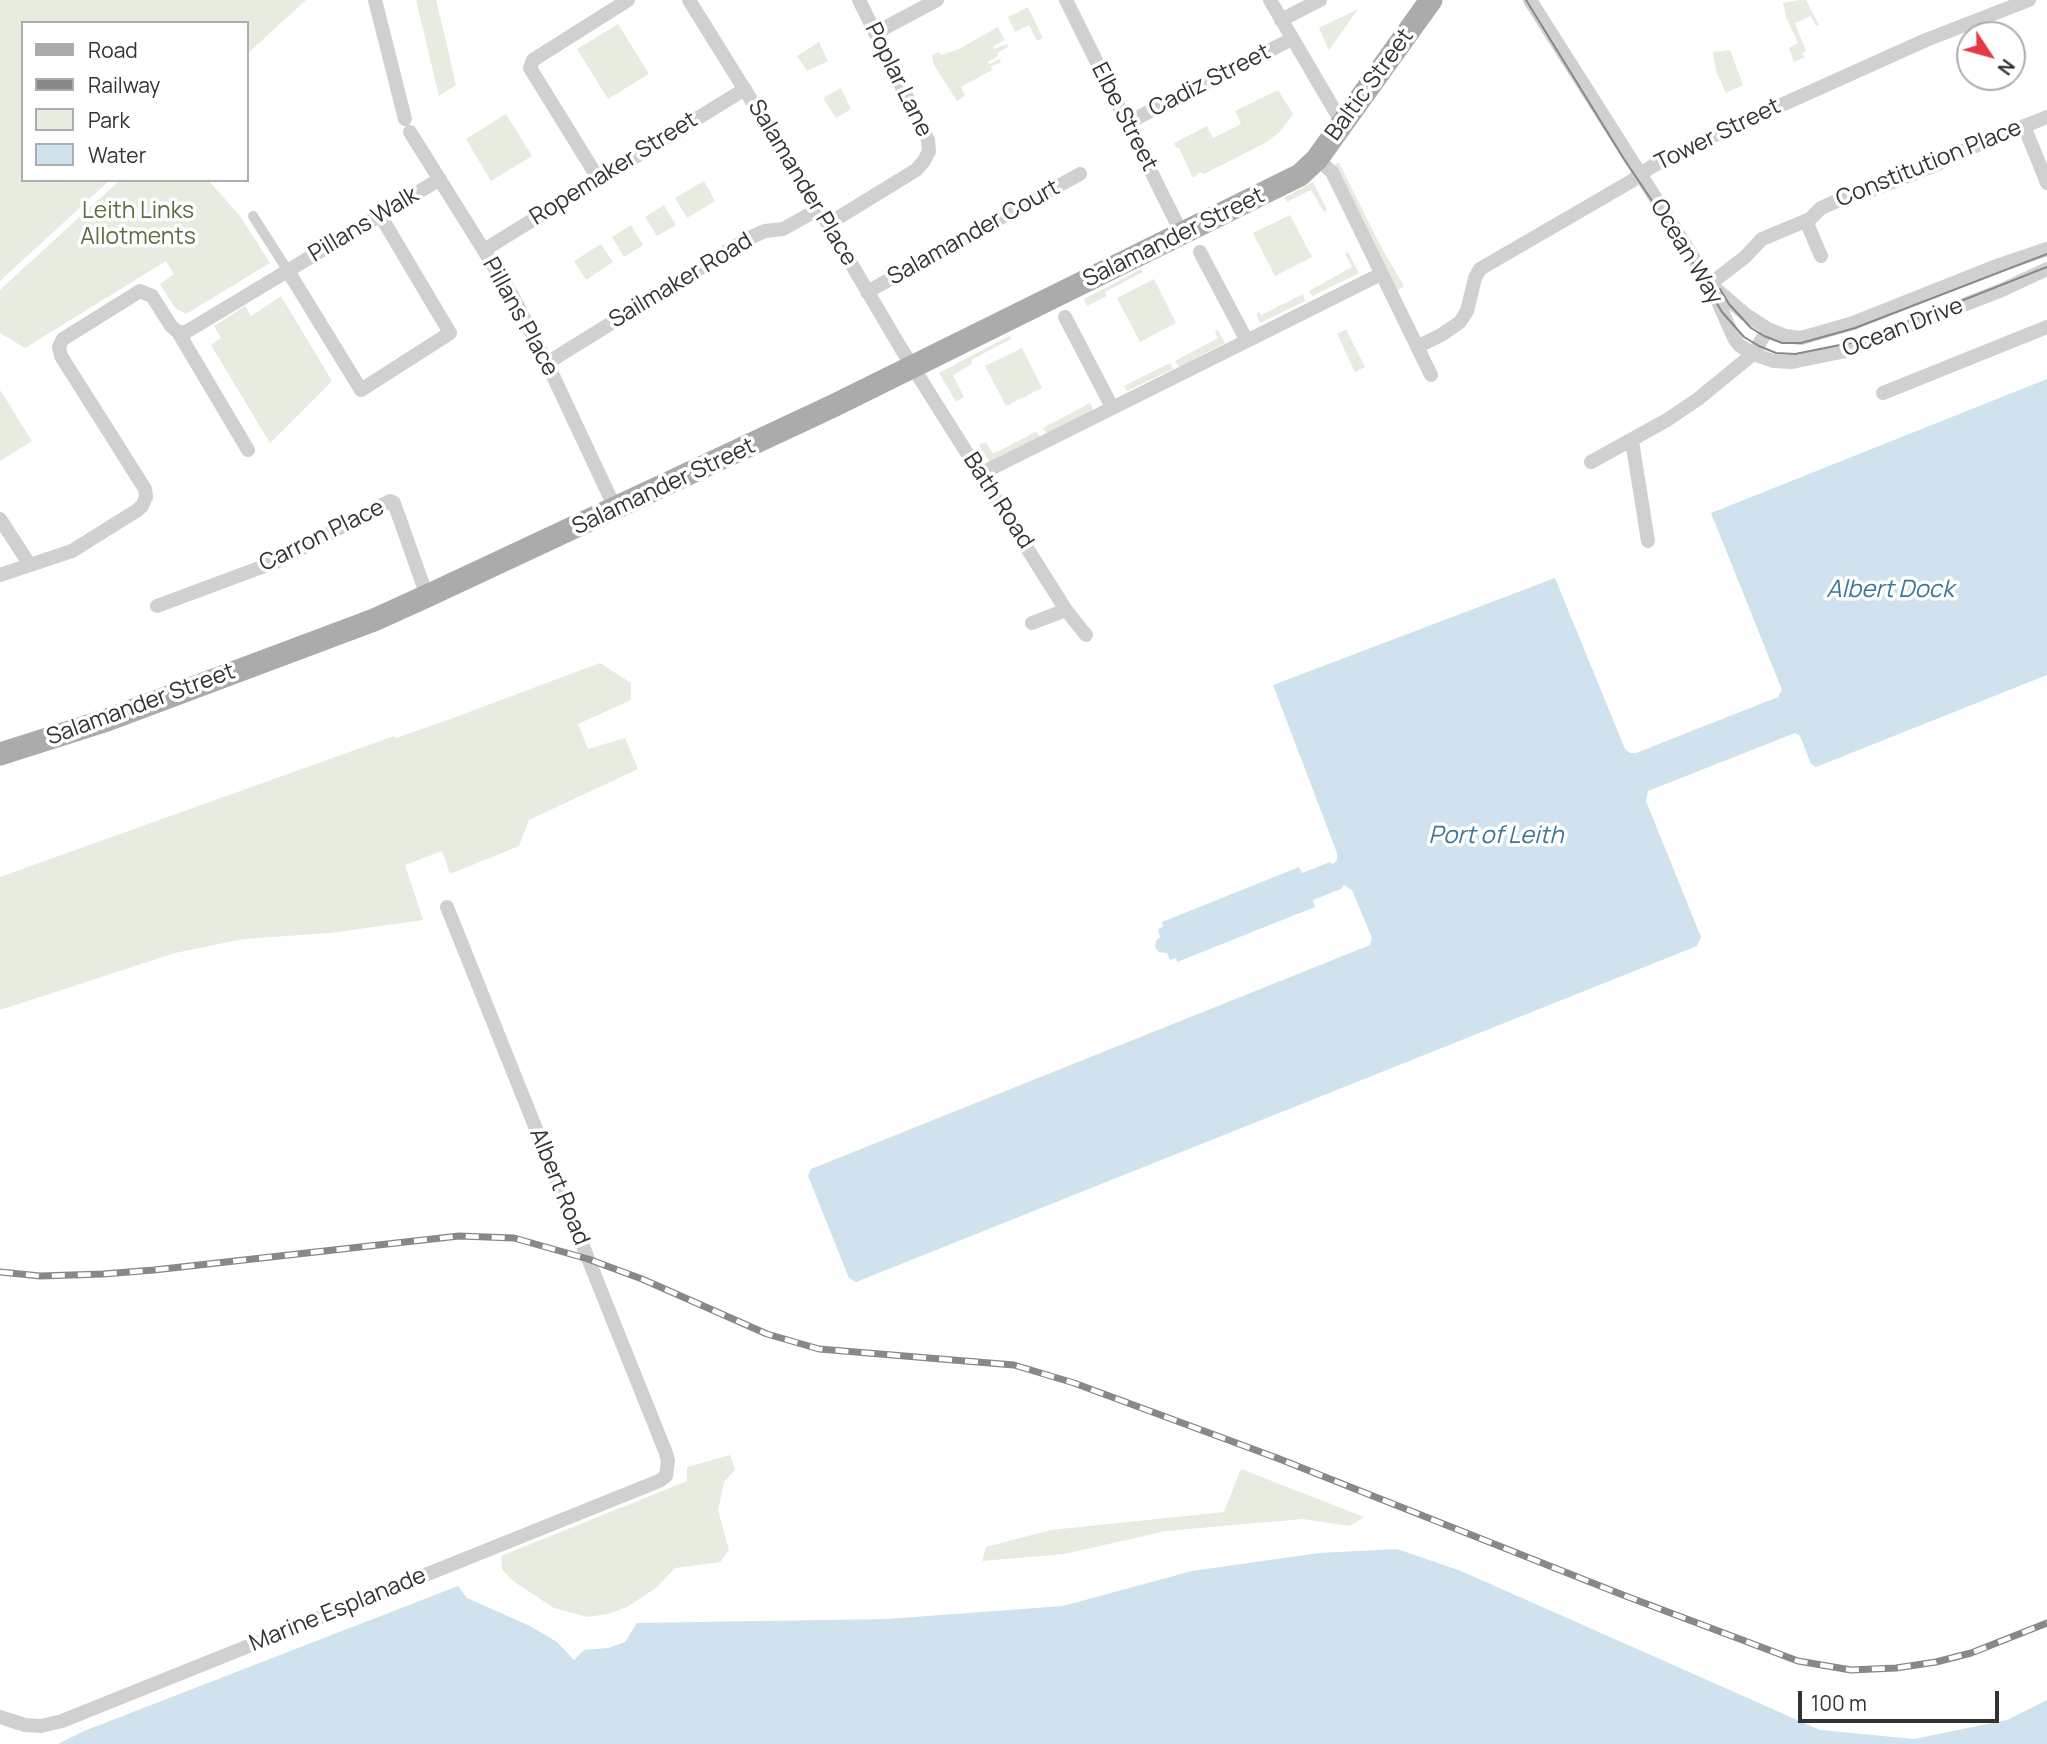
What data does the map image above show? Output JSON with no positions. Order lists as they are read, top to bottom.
{
  "streets": {
    "main road": ["Baltic Street", "Salamander Street"],
    "street": [
      "Poplar Lane",
      "Cadiz Street",
      "Elbe Street",
      "Tower Street",
      "Constitution Place",
      "Ropemaker Street",
      "Salamander Place",
      "Pillans Walk",
      "Salamander Court",
      "Ocean Way",
      "Sailmaker Road",
      "Pillans Place",
      "Ocean Drive",
      "Bath Road",
      "Carron Place",
      "Albert Road",
      "Marine Esplanade"
    ]
  },
  "crossings": [
    ["Poplar Lane", "Salamander Place"],
    ["Cadiz Street", "Elbe Street"],
    ["Baltic Street", "Salamander Street"],
    ["Elbe Street", "Salamander Street"],
    ["Tower Street", "Ocean Way"],
    ["Constitution Place", "Ocean Way"],
    ["Constitution Place", "Ocean Drive"],
    ["Ropemaker Street", "Salamander Place"],
    ["Ropemaker Street", "Pillans Place"],
    ["Salamander Place", "Salamander Court"],
    ["Salamander Place", "Salamander Street"],
    ["Salamander Place", "Sailmaker Road"],
    ["Salamander Place", "Bath Road"],
    ["Pillans Walk", "Pillans Place"],
    ["Salamander Street", "Pillans Place"],
    ["Salamander Street", "Bath Road"],
    ["Salamander Street", "Carron Place"],
    ["Ocean Way", "Ocean Drive"],
    ["Sailmaker Road", "Pillans Place"],
    ["Albert Road", "Marine Esplanade"]
  ],
  "water": ["Albert Dock", "Port of Leith"],
  "parks": ["Leith Links Allotments"],
  "legend": [
    "Road",
    "Railway",
    "Park",
    "Water"
  ],
  "scale_bar": "100 m",
  "north": "bottom right"
}
